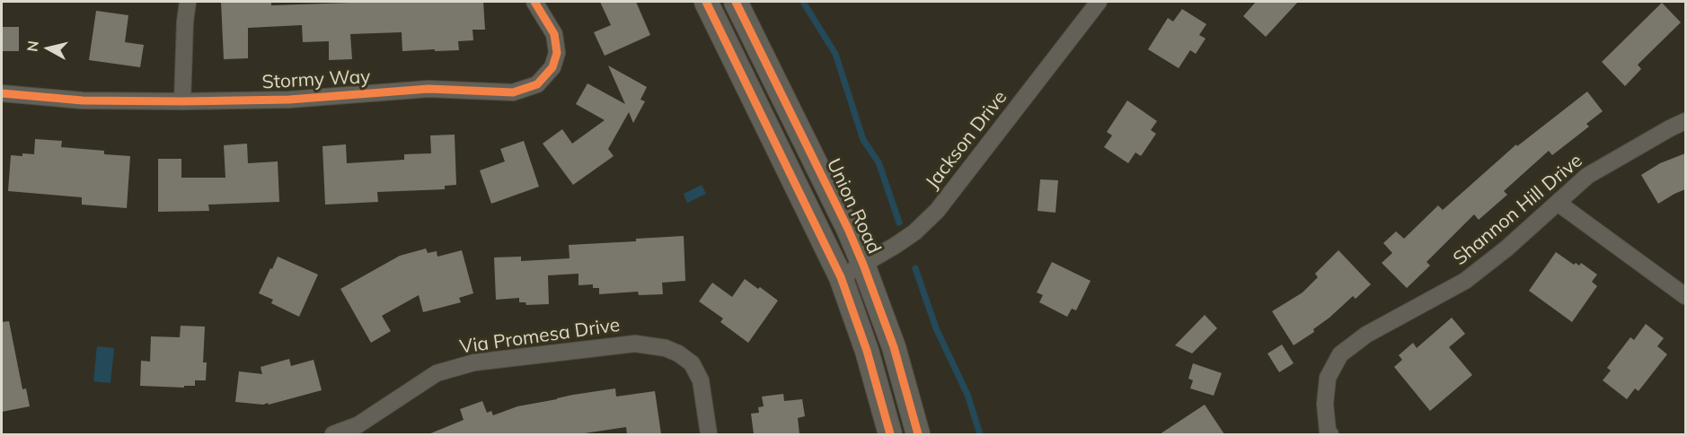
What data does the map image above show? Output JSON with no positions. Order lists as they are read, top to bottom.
{
  "streets": {
    "main road": ["Union Road"],
    "street": [
      "Stormy Way",
      "Jackson Drive",
      "Shannon Hill Drive",
      "Via Promesa Drive"
    ]
  },
  "crossings": [
    ["Jackson Drive", "Union Road"]
  ],
  "north": "left"
}
